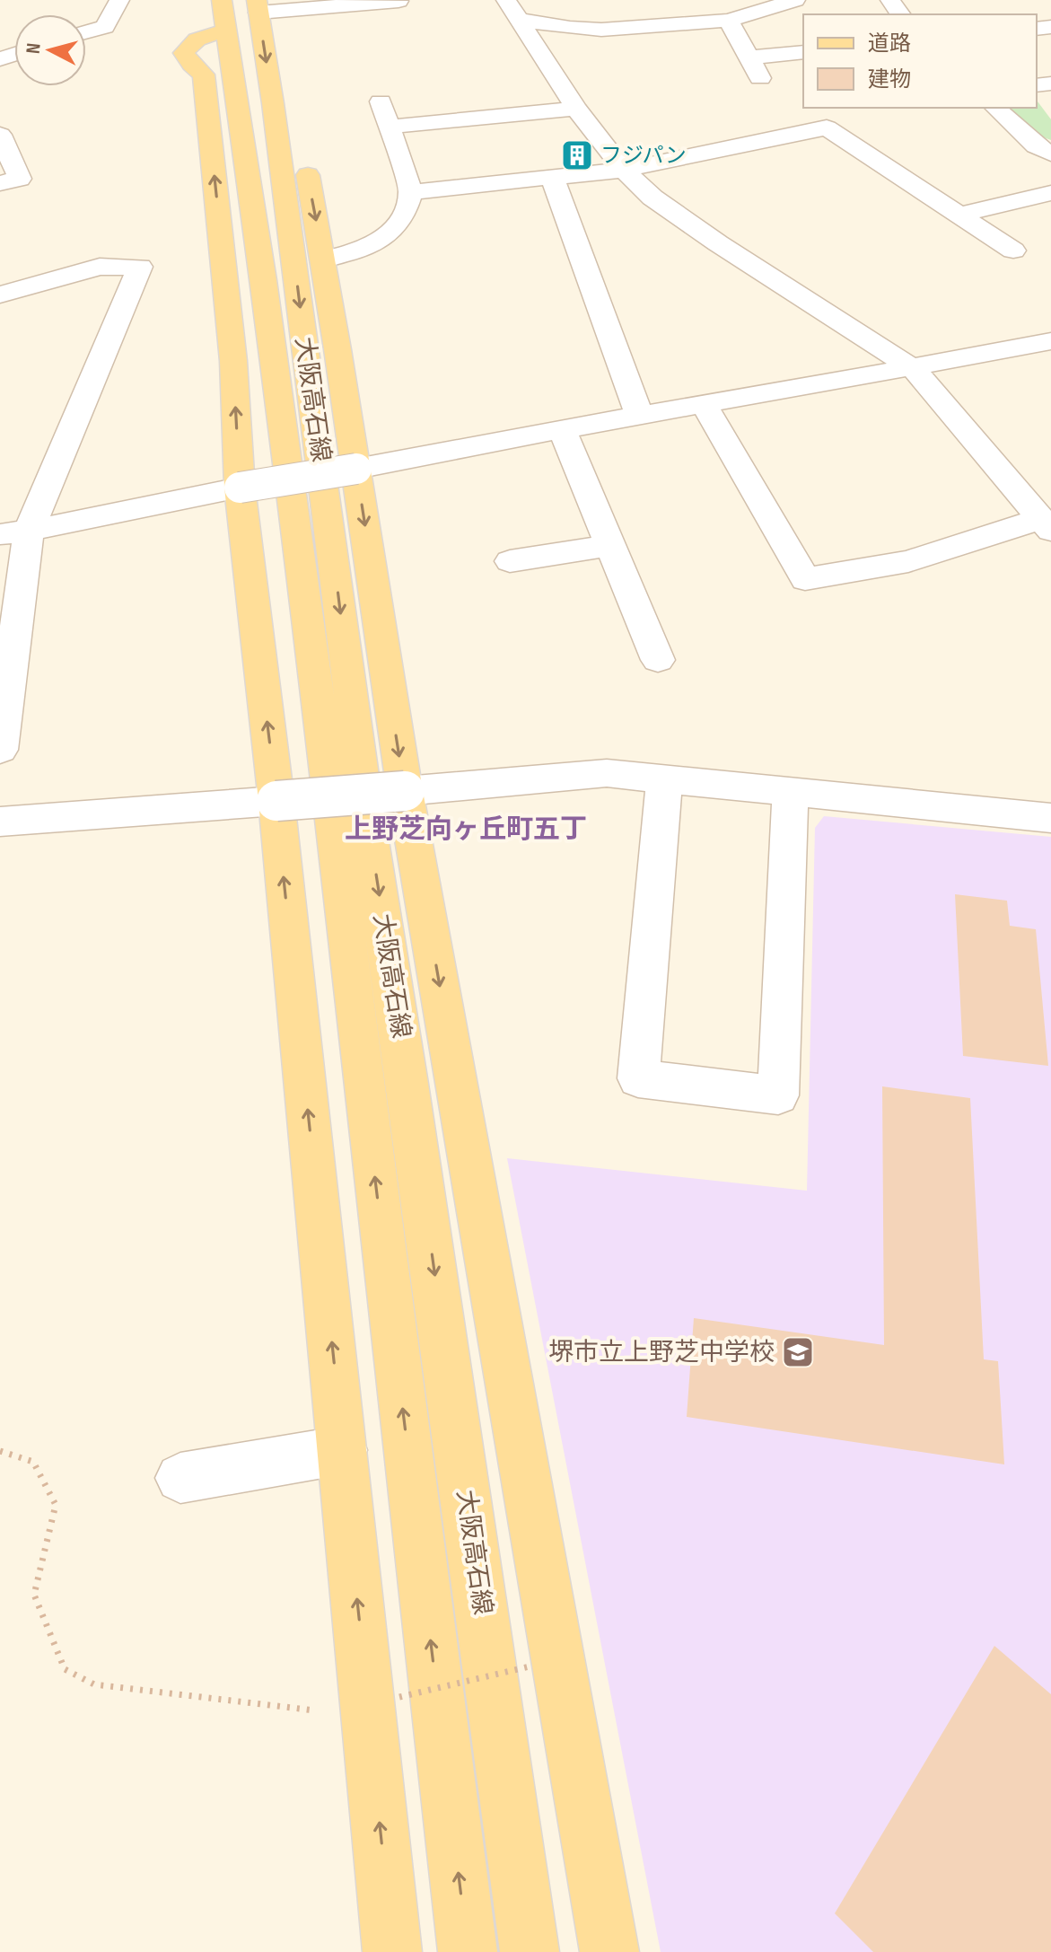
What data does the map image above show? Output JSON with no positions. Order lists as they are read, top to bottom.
{
  "streets": {
    "main road": ["大阪高石線"]
  },
  "districts": ["上野芝向ヶ丘町五丁"],
  "places": {
    "building": ["フジパン"],
    "school or university": ["堺市立上野芝中学校"]
  },
  "legend": ["道路", "建物"],
  "north": "left"
}
